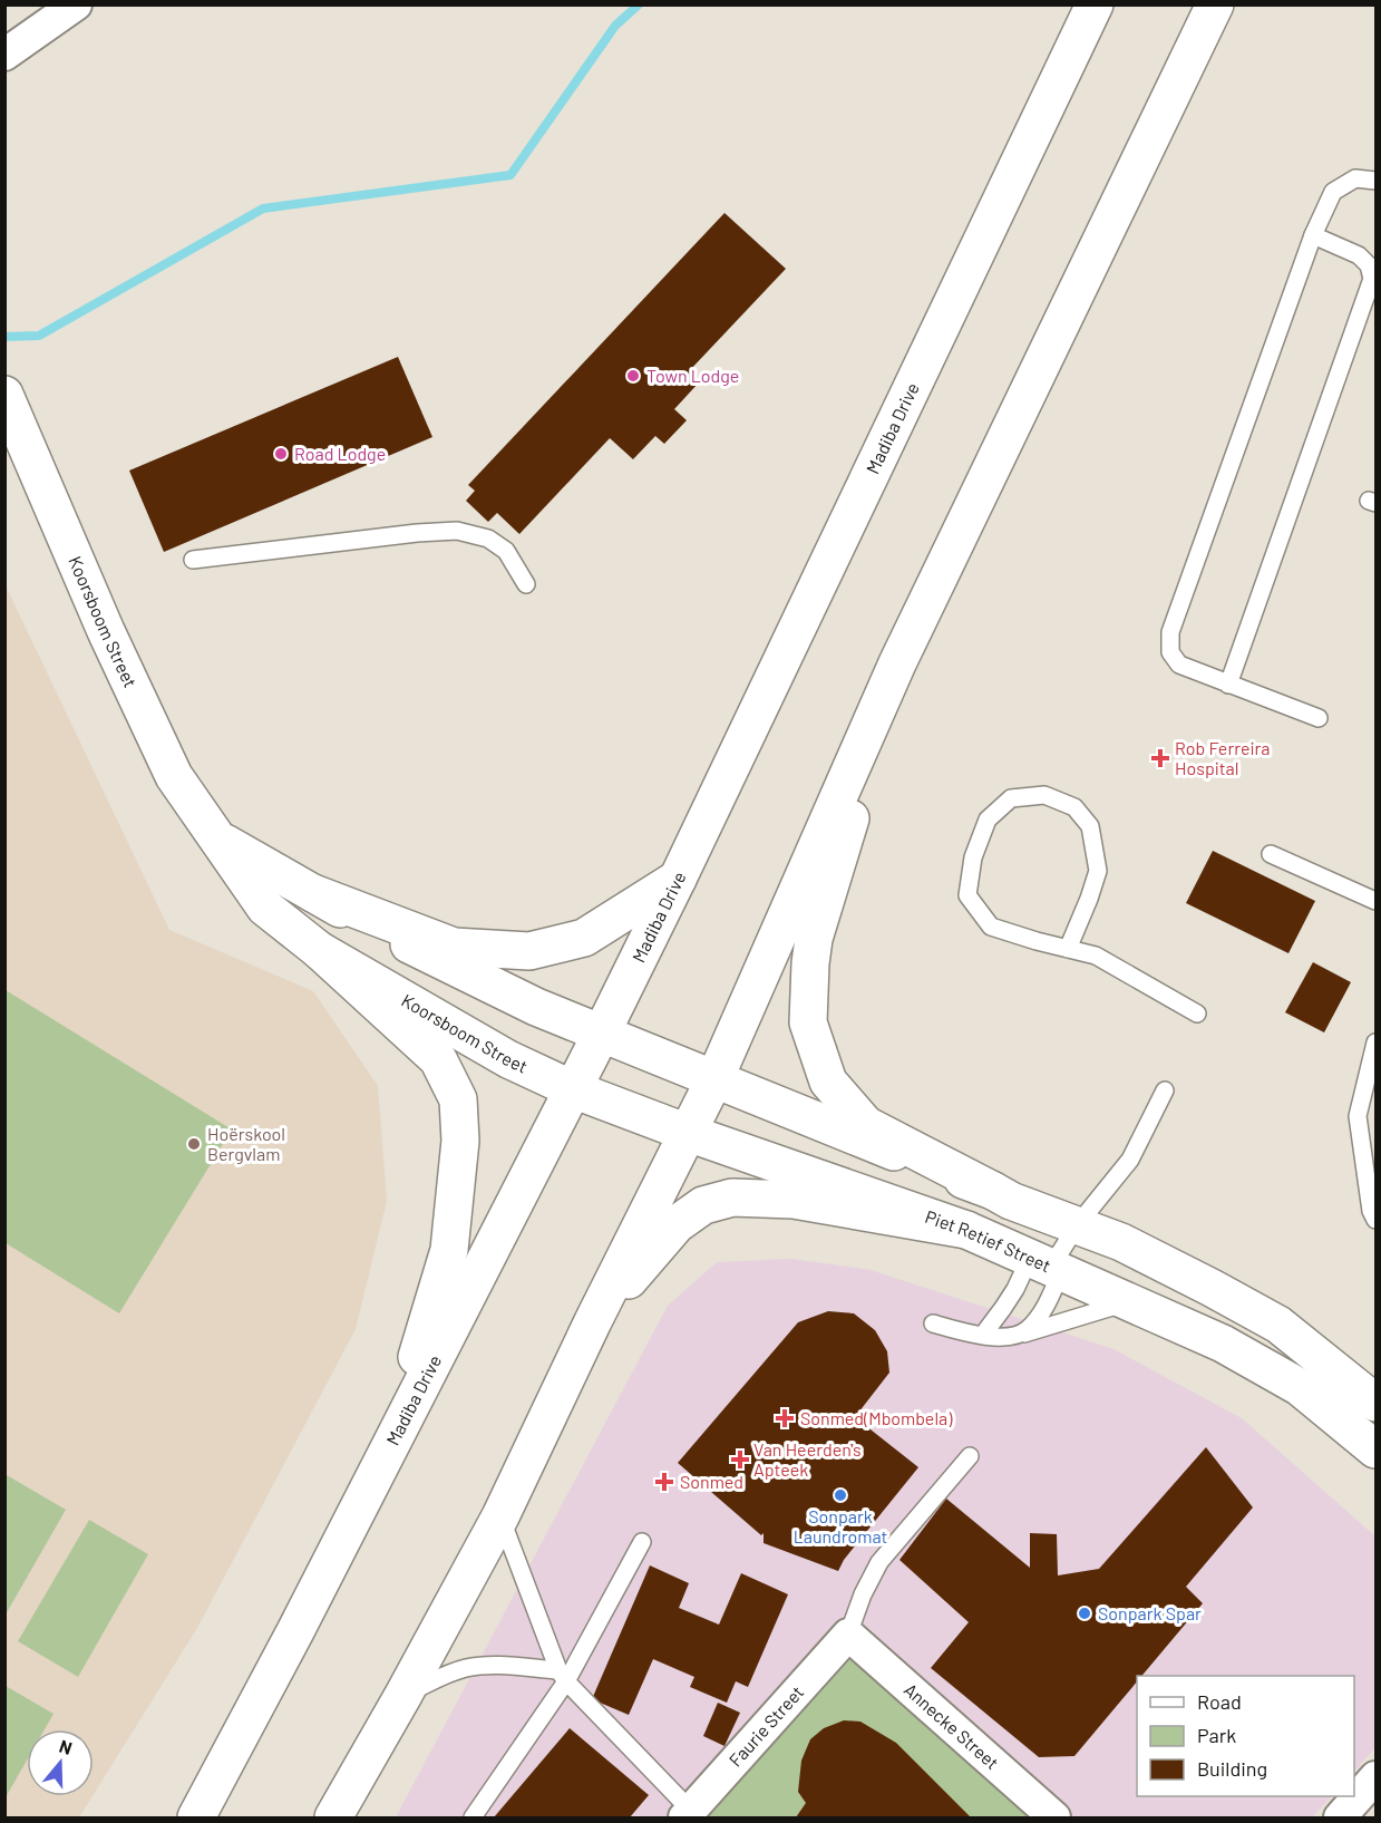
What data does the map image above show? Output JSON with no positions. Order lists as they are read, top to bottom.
{
  "streets": {
    "main road": ["Madiba Drive", "Koorsboom Street", "Piet Retief Street"],
    "street": ["Faurie Street", "Annecke Street"]
  },
  "crossings": [
    ["Madiba Drive", "Koorsboom Street"],
    ["Madiba Drive", "Piet Retief Street"],
    ["Koorsboom Street", "Piet Retief Street"],
    ["Faurie Street", "Annecke Street"]
  ],
  "places": {
    "other": [
      "Town Lodge",
      "Road Lodge",
      "Hoërskool Bergvlam",
      "Sonpark Laundromat",
      "Sonpark Spar"
    ],
    "health": [
      "Rob Ferreira Hospital",
      "Sonmed(Mbombela)",
      "Van Heerden's Apteek",
      "Sonmed"
    ]
  },
  "legend": ["Road", "Park", "Building"],
  "north": "top"
}
